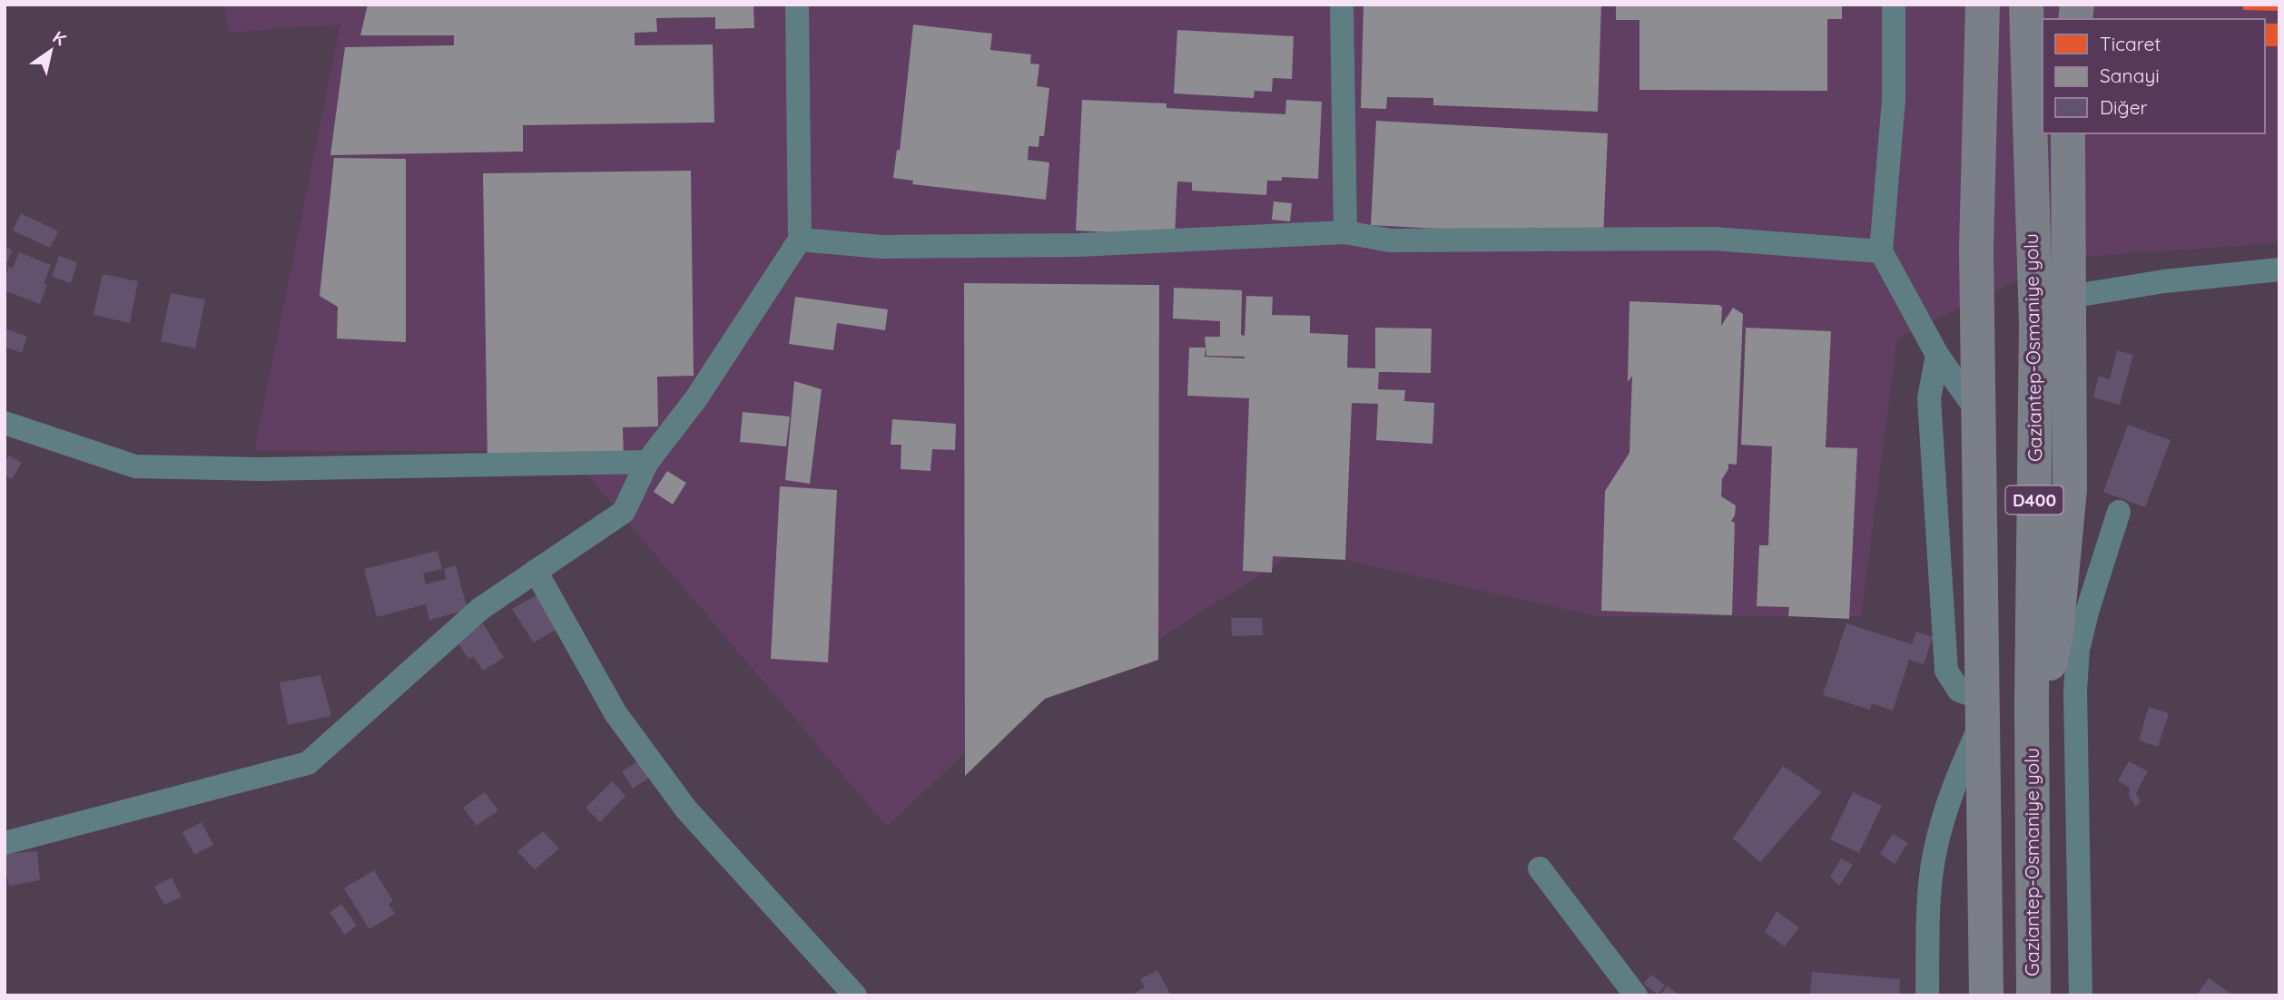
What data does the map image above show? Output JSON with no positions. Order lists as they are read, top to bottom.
{
  "streets": {
    "highway": ["Gaziantep-Osmaniye yolu", "D400"]
  },
  "crossings": [
    ["Gaziantep-Osmaniye yolu", "D400"]
  ],
  "legend": ["Ticaret", "Sanayi", "Diğer"],
  "north": "top right"
}
